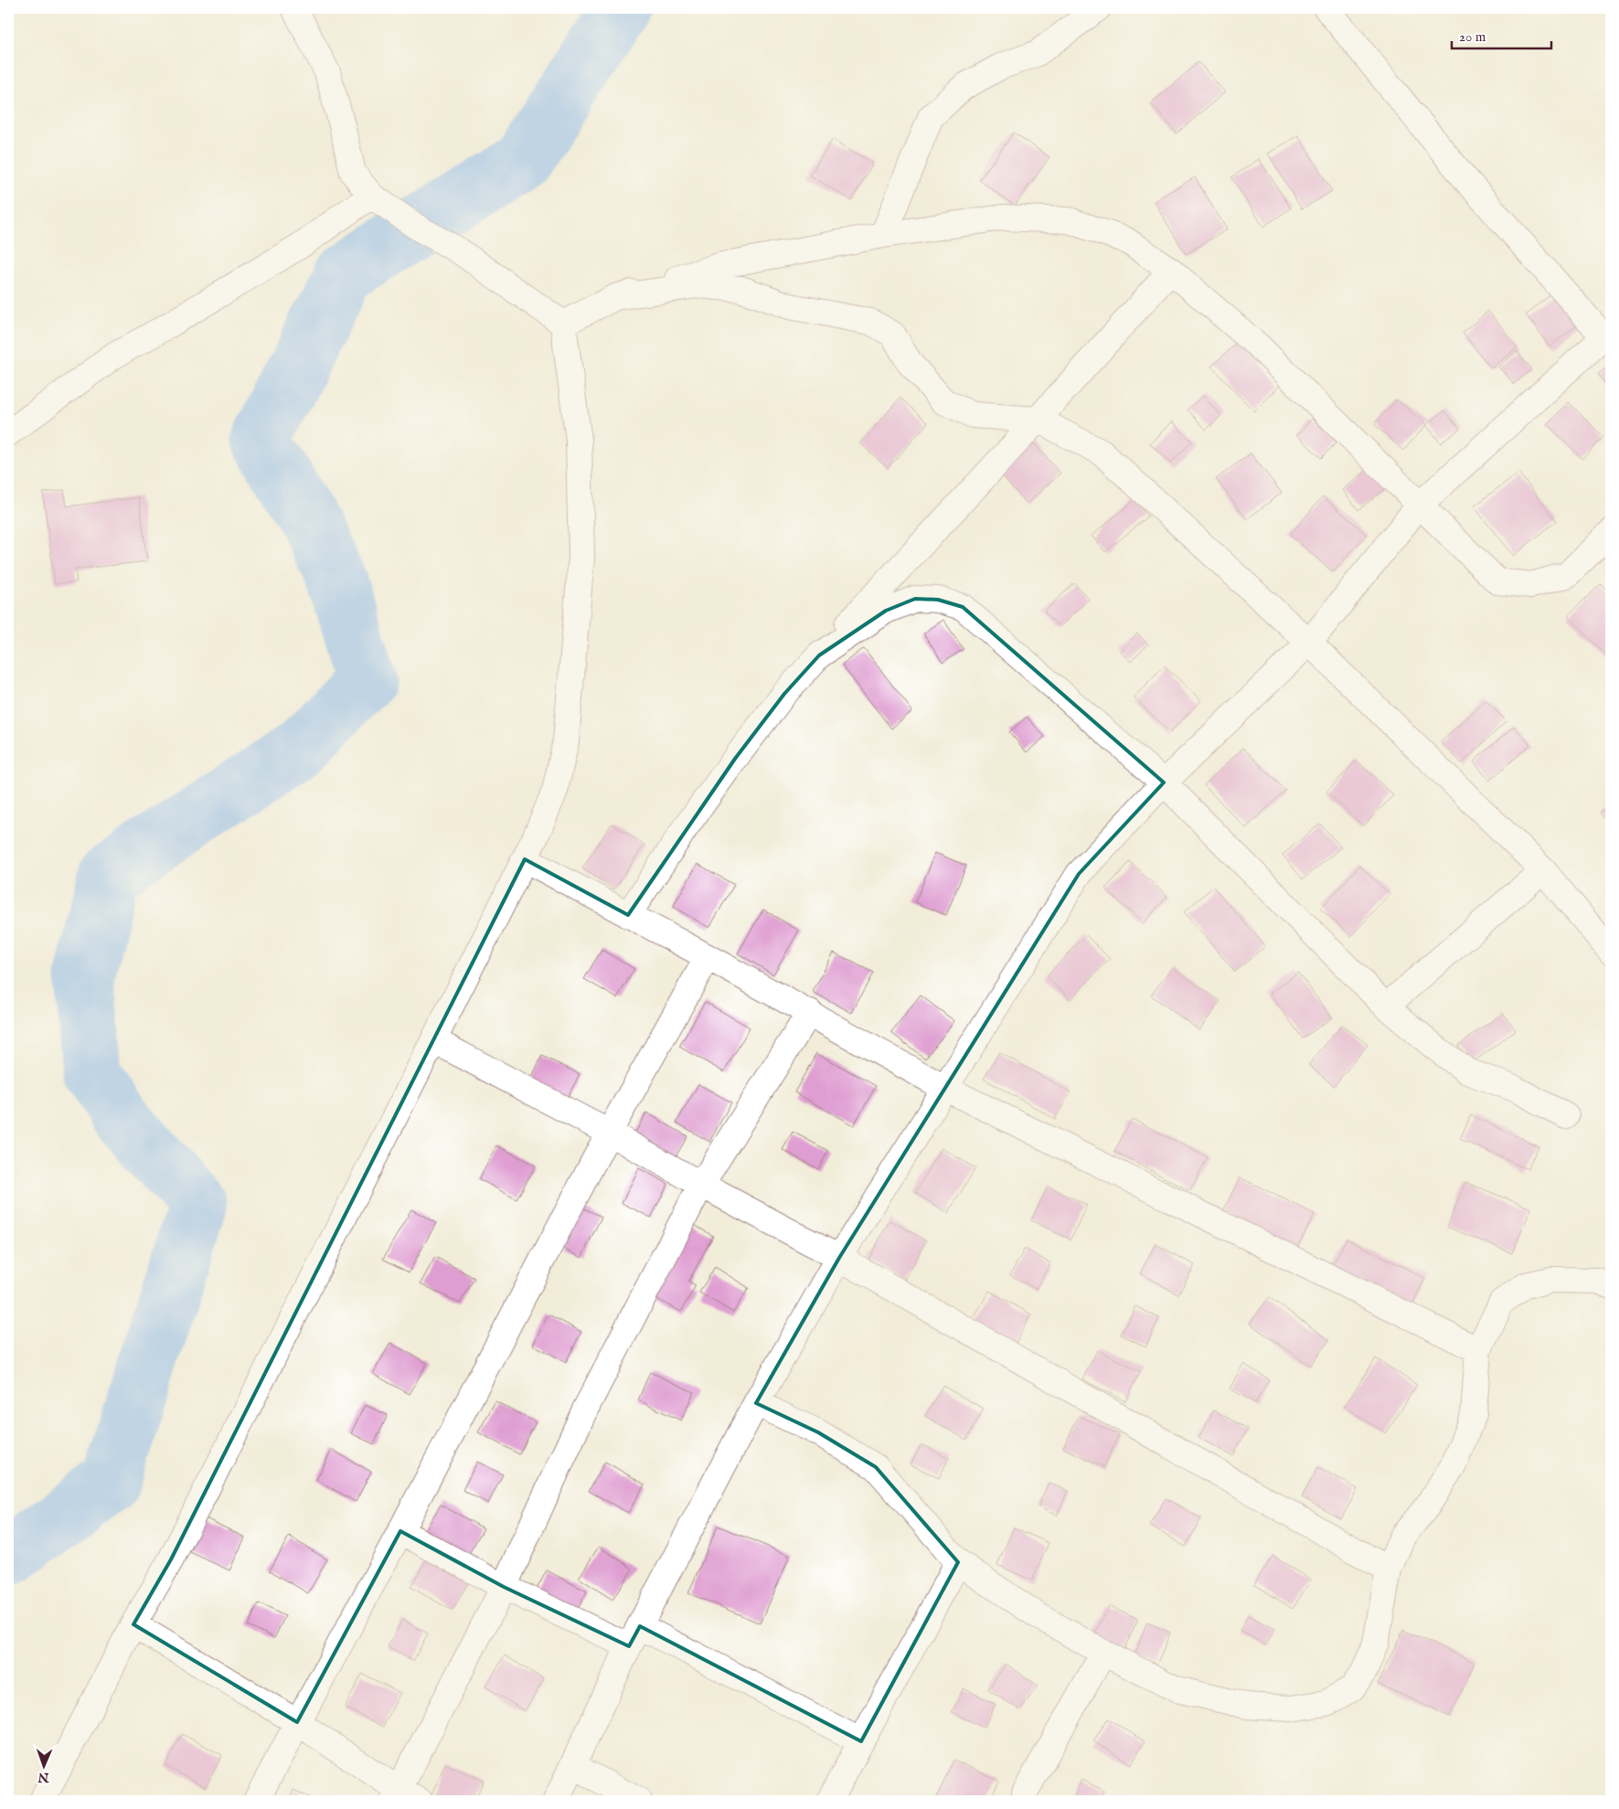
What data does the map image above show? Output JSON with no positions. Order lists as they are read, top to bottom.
{
  "scale_bar": "20 m",
  "north": "bottom"
}
